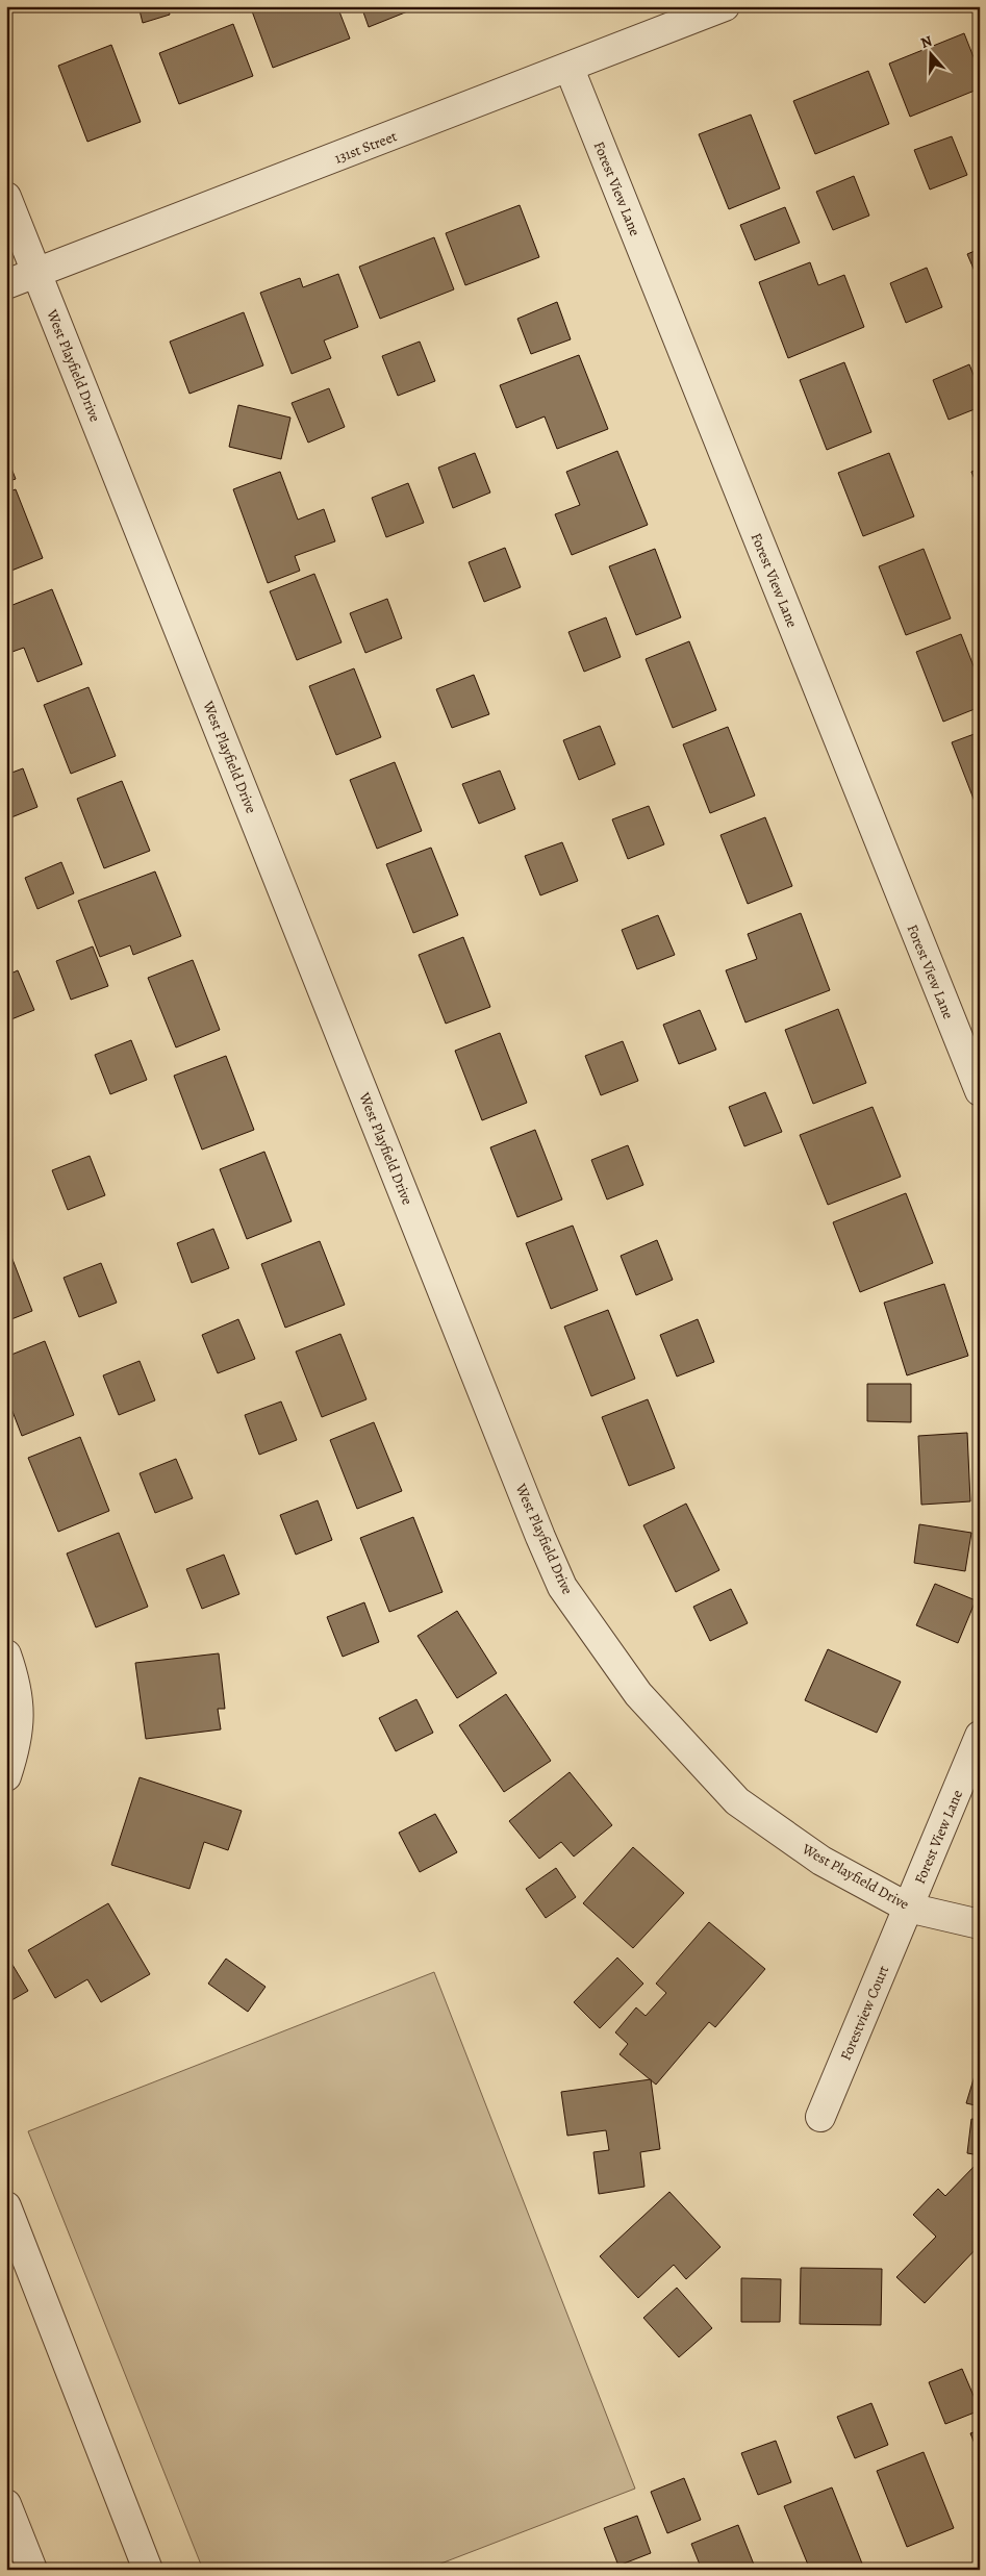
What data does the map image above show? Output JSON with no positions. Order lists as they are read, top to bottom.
{
  "streets": {
    "street": [
      "131st Street",
      "Forest View Lane",
      "West Playfield Drive",
      "Forestview Court"
    ]
  },
  "crossings": [
    ["131st Street", "Forest View Lane"],
    ["131st Street", "West Playfield Drive"],
    ["Forest View Lane", "West Playfield Drive"],
    ["Forest View Lane", "Forestview Court"],
    ["West Playfield Drive", "Forestview Court"]
  ],
  "north": "top"
}
